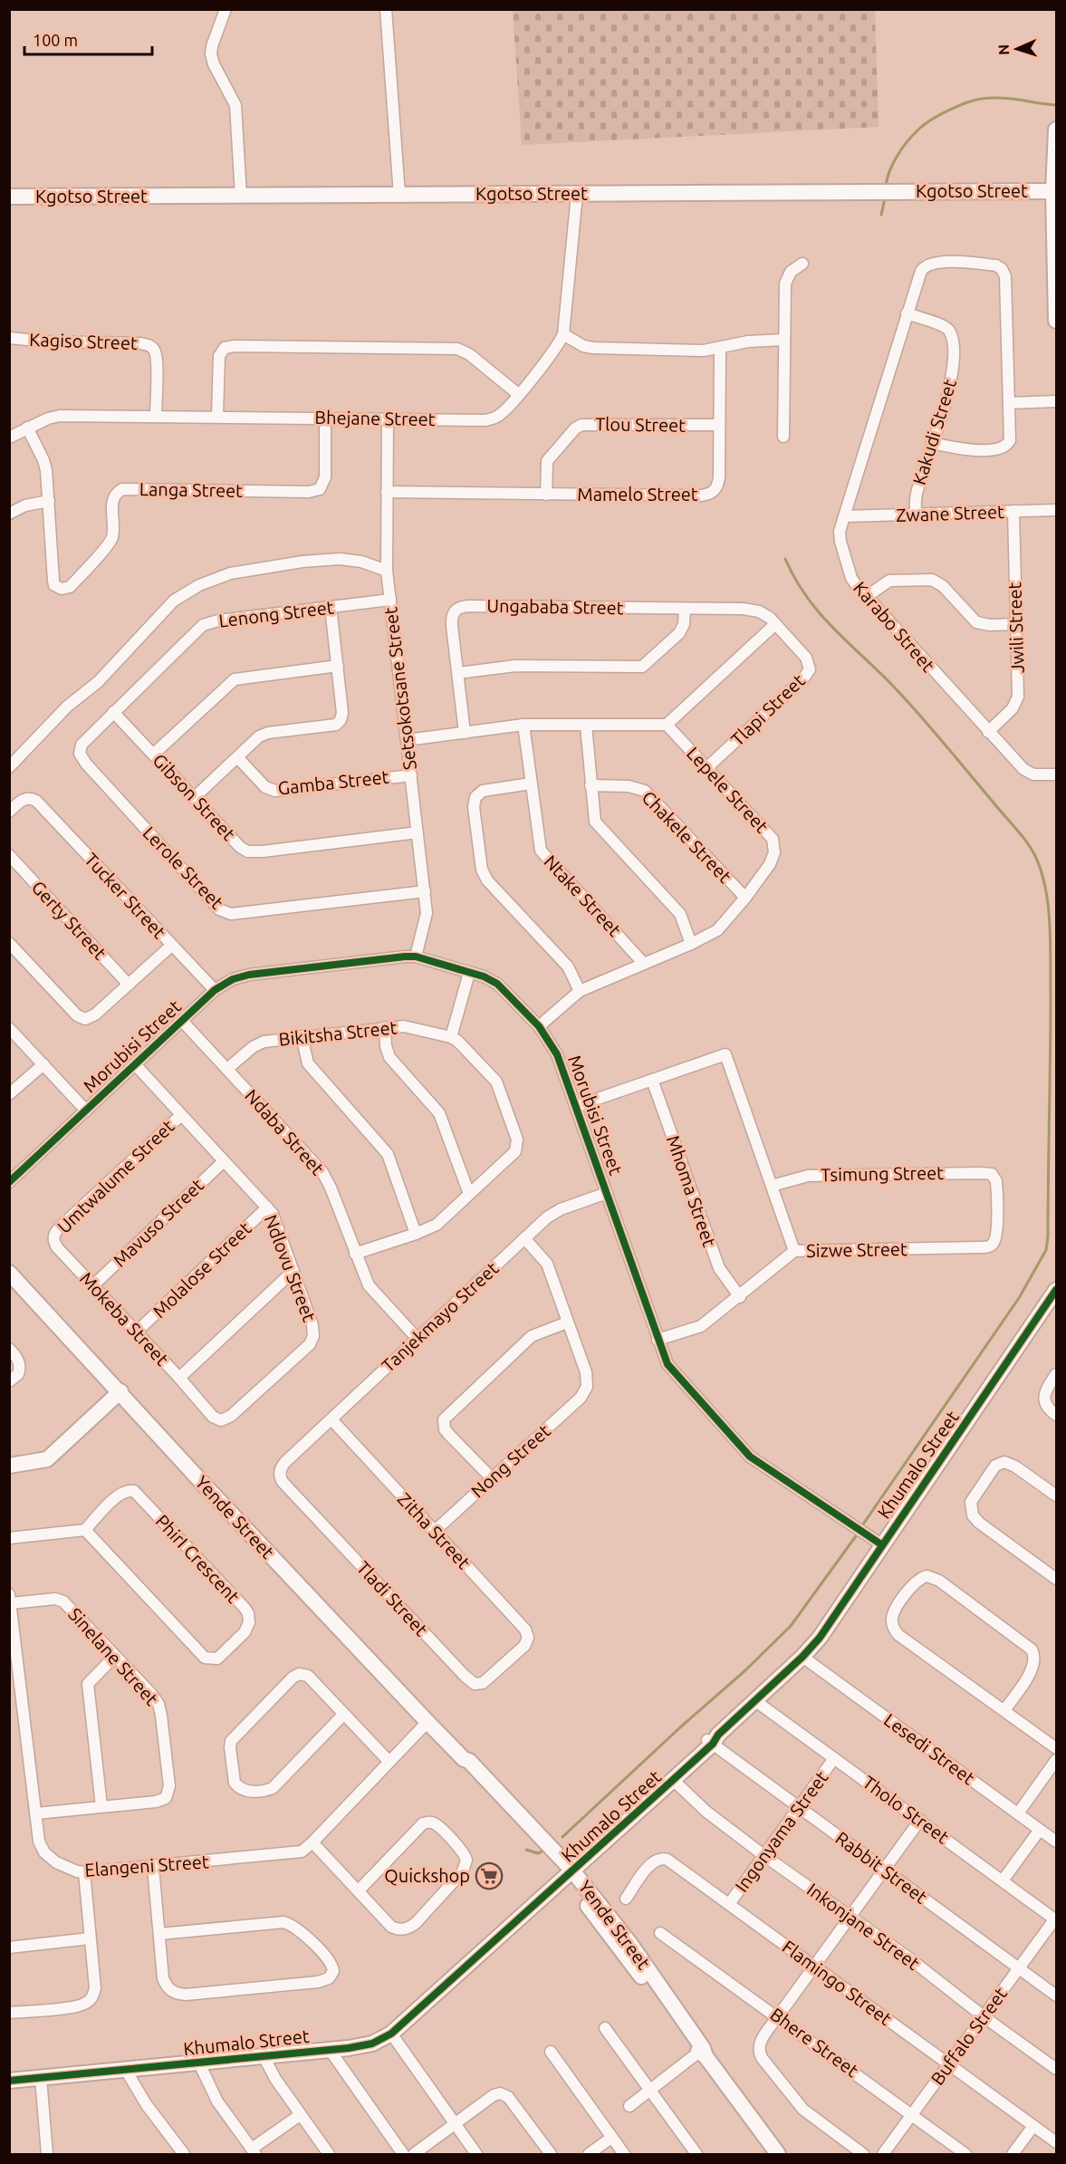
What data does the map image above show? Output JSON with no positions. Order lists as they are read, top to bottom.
{
  "streets": {
    "street": [
      "Kgotso Street",
      "Kagiso Street",
      "Bhejane Street",
      "Tlou Street",
      "Kakudi Street",
      "Langa Street",
      "Mamelo Street",
      "Zwane Street",
      "Ungababa Street",
      "Lenong Street",
      "Karabo Street",
      "Jwili Street",
      "Setsokotsane Street",
      "Tlapi Street",
      "Gamba Street",
      "Lepele Street",
      "Gibson Street",
      "Chakele Street",
      "Lerole Street",
      "Tucker Street",
      "Ntake Street",
      "Gerty Street",
      "Bikitsha Street",
      "Morubisi Street",
      "Ndaba Street",
      "Tsimung Street",
      "Umtwalume Street",
      "Mhoma Street",
      "Mavuso Street",
      "Sizwe Street",
      "Ndlovu Street",
      "Molalose Street",
      "Tanjekmayo Street",
      "Mokeba Street",
      "Nong Street",
      "Khumalo Street",
      "Yende Street",
      "Zitha Street",
      "PhirI Crescent",
      "Tladi Street",
      "Sinelane Street",
      "Lesedi Street",
      "Tholo Street",
      "Ingonyama Street",
      "Elangeni Street",
      "Rabbit Street",
      "Inkonjane Street",
      "Flamingo Street",
      "Buffalo Street",
      "Bhere Street"
    ]
  },
  "crossings": [
    ["Kgotso Street", "Bhejane Street"],
    ["Kagiso Street", "Bhejane Street"],
    ["Bhejane Street", "Langa Street"],
    ["Bhejane Street", "Setsokotsane Street"],
    ["Tlou Street", "Mamelo Street"],
    ["Kakudi Street", "Zwane Street"],
    ["Kakudi Street", "Karabo Street"],
    ["Mamelo Street", "Setsokotsane Street"],
    ["Zwane Street", "Karabo Street"],
    ["Zwane Street", "Jwili Street"],
    ["Ungababa Street", "Tlapi Street"],
    ["Lenong Street", "Setsokotsane Street"],
    ["Lenong Street", "Gibson Street"],
    ["Lenong Street", "Lerole Street"],
    ["Karabo Street", "Jwili Street"],
    ["Setsokotsane Street", "Gamba Street"],
    ["Setsokotsane Street", "Gibson Street"],
    ["Setsokotsane Street", "Lerole Street"],
    ["Setsokotsane Street", "Morubisi Street"],
    ["Tlapi Street", "Lepele Street"],
    ["Lepele Street", "Chakele Street"],
    ["Lepele Street", "Ntake Street"],
    ["Lepele Street", "Morubisi Street"],
    ["Tucker Street", "Morubisi Street"],
    ["Bikitsha Street", "Ndaba Street"],
    ["Morubisi Street", "Ndaba Street"],
    ["Morubisi Street", "Ndlovu Street"],
    ["Morubisi Street", "Tanjekmayo Street"],
    ["Morubisi Street", "Khumalo Street"],
    ["Ndaba Street", "Tanjekmayo Street"],
    ["Tsimung Street", "Sizwe Street"],
    ["Umtwalume Street", "Ndlovu Street"],
    ["Umtwalume Street", "Mokeba Street"],
    ["Mhoma Street", "Sizwe Street"],
    ["Mavuso Street", "Ndlovu Street"],
    ["Mavuso Street", "Mokeba Street"],
    ["Ndlovu Street", "Molalose Street"],
    ["Ndlovu Street", "Mokeba Street"],
    ["Molalose Street", "Mokeba Street"],
    ["Tanjekmayo Street", "Zitha Street"],
    ["Tanjekmayo Street", "Tladi Street"],
    ["Nong Street", "Zitha Street"],
    ["Khumalo Street", "Yende Street"],
    ["Khumalo Street", "Lesedi Street"],
    ["Khumalo Street", "Tholo Street"],
    ["Khumalo Street", "Rabbit Street"],
    ["Khumalo Street", "Inkonjane Street"],
    ["Yende Street", "Elangeni Street"],
    ["Zitha Street", "Tladi Street"],
    ["Sinelane Street", "Elangeni Street"],
    ["Tholo Street", "Ingonyama Street"],
    ["Tholo Street", "Buffalo Street"],
    ["Ingonyama Street", "Rabbit Street"],
    ["Ingonyama Street", "Inkonjane Street"],
    ["Ingonyama Street", "Flamingo Street"],
    ["Rabbit Street", "Buffalo Street"],
    ["Inkonjane Street", "Buffalo Street"],
    ["Flamingo Street", "Buffalo Street"],
    ["Buffalo Street", "Bhere Street"]
  ],
  "places": {
    "supermarket": ["Quickshop"]
  },
  "scale_bar": "100 m",
  "north": "left"
}
